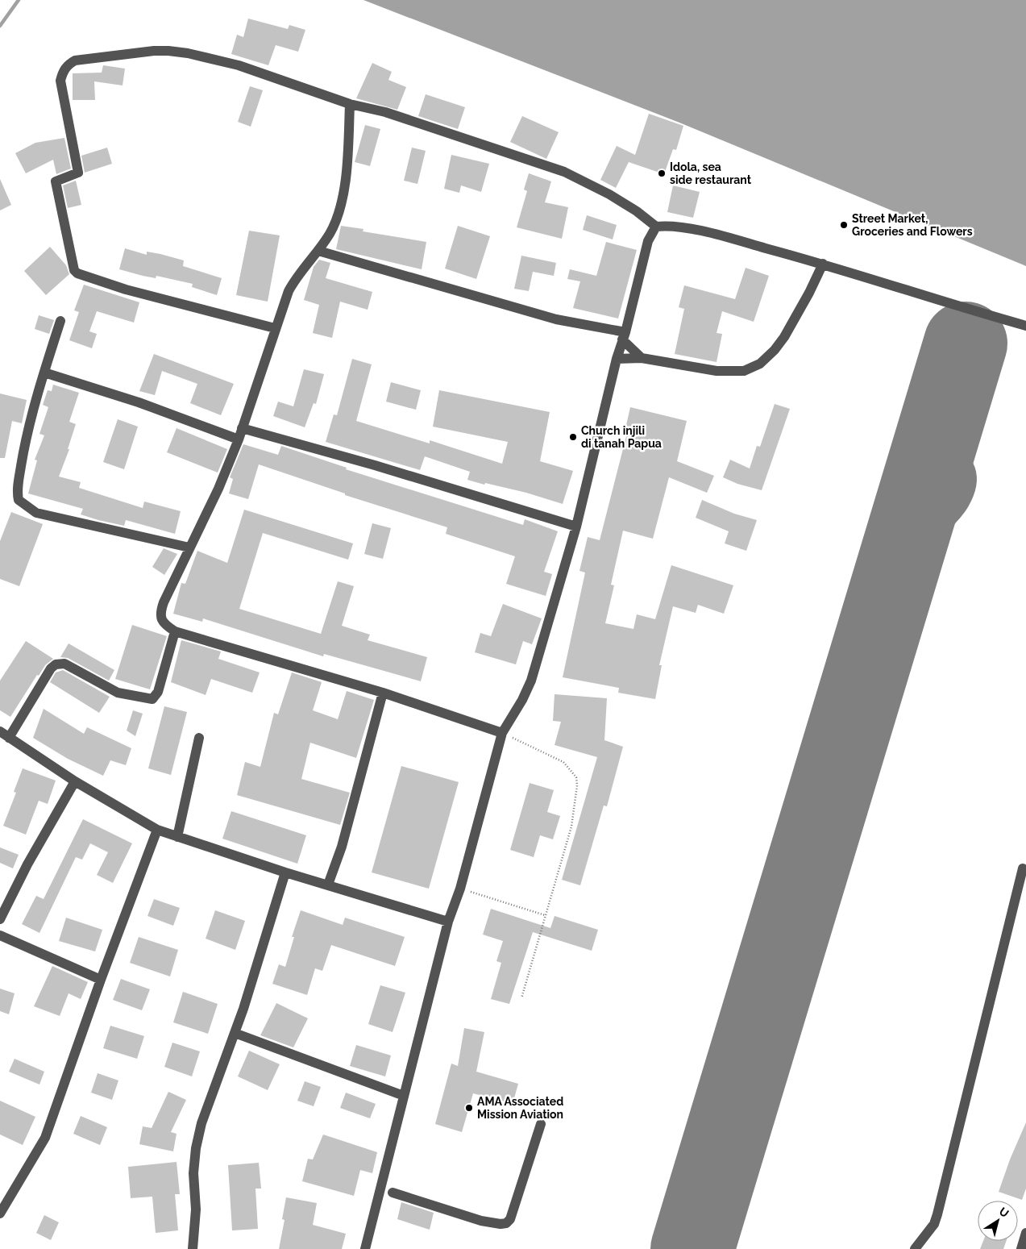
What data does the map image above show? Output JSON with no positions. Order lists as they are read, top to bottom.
{
  "places": [
    "Idola, sea side restaurant",
    "Street Market, Groceries and Flowers",
    "Church injili di tanah Papua",
    "AMA Associated Mission Aviation"
  ],
  "north": "top right"
}
